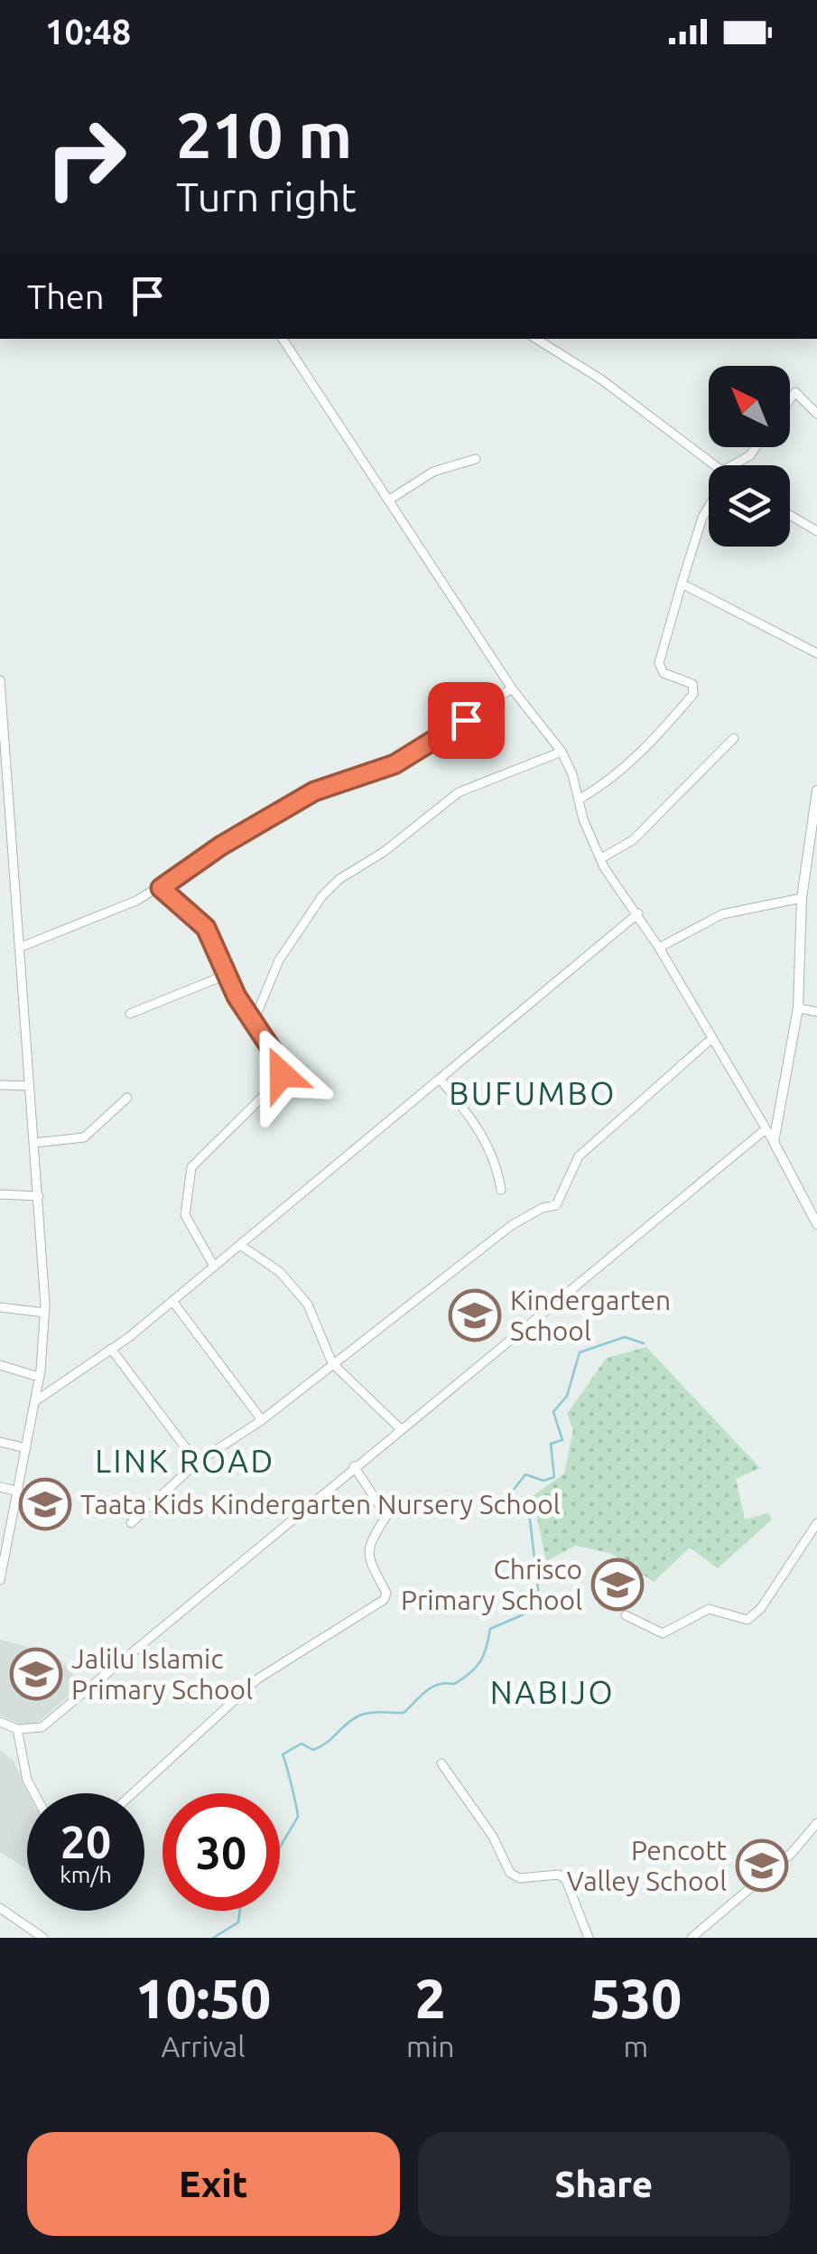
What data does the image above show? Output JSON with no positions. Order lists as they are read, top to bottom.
{
  "districts": ["BUFUMBO", "LINK ROAD", "NABIJO"],
  "places": {
    "school or university": [
      "Kindergarten School",
      "Taata Kids Kindergarten Nursery School",
      "Chrisco Primary School",
      "Jalilu Islamic Primary School",
      "Pencott Valley School"
    ]
  },
  "north": "top left",
  "page": {
    "status": "10:48",
    "turn": ["210 m", "Turn right"],
    "then": "Then",
    "speed": "20 km/h",
    "limit": "30",
    "eta": [
      "10:50",
      "Arrival",
      "2",
      "min",
      "530",
      "m"
    ],
    "buttons": ["Exit", "Share"]
  }
}
